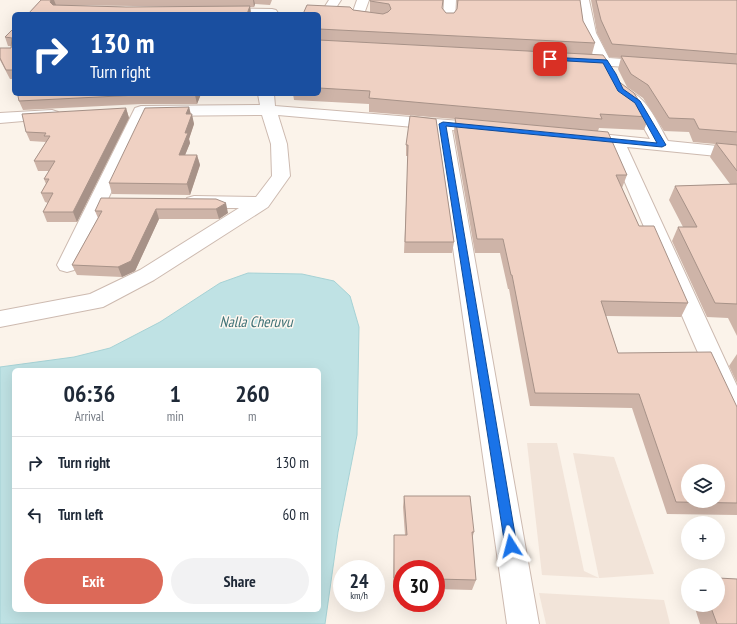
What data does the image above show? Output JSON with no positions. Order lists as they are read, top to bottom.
{
  "water": ["Nalla Cheruvu"],
  "page": {
    "turn": ["130 m", "Turn right"],
    "eta": [
      "06:36",
      "Arrival",
      "1",
      "min",
      "260",
      "m"
    ],
    "list": [
      {
        "name": "Turn right",
        "value": "130 m"
      },
      {
        "name": "Turn left",
        "value": "60 m"
      }
    ],
    "map_buttons": ["+", "−"],
    "buttons": ["Exit", "Share"],
    "speed": "24 km/h",
    "limit": "30"
  }
}
